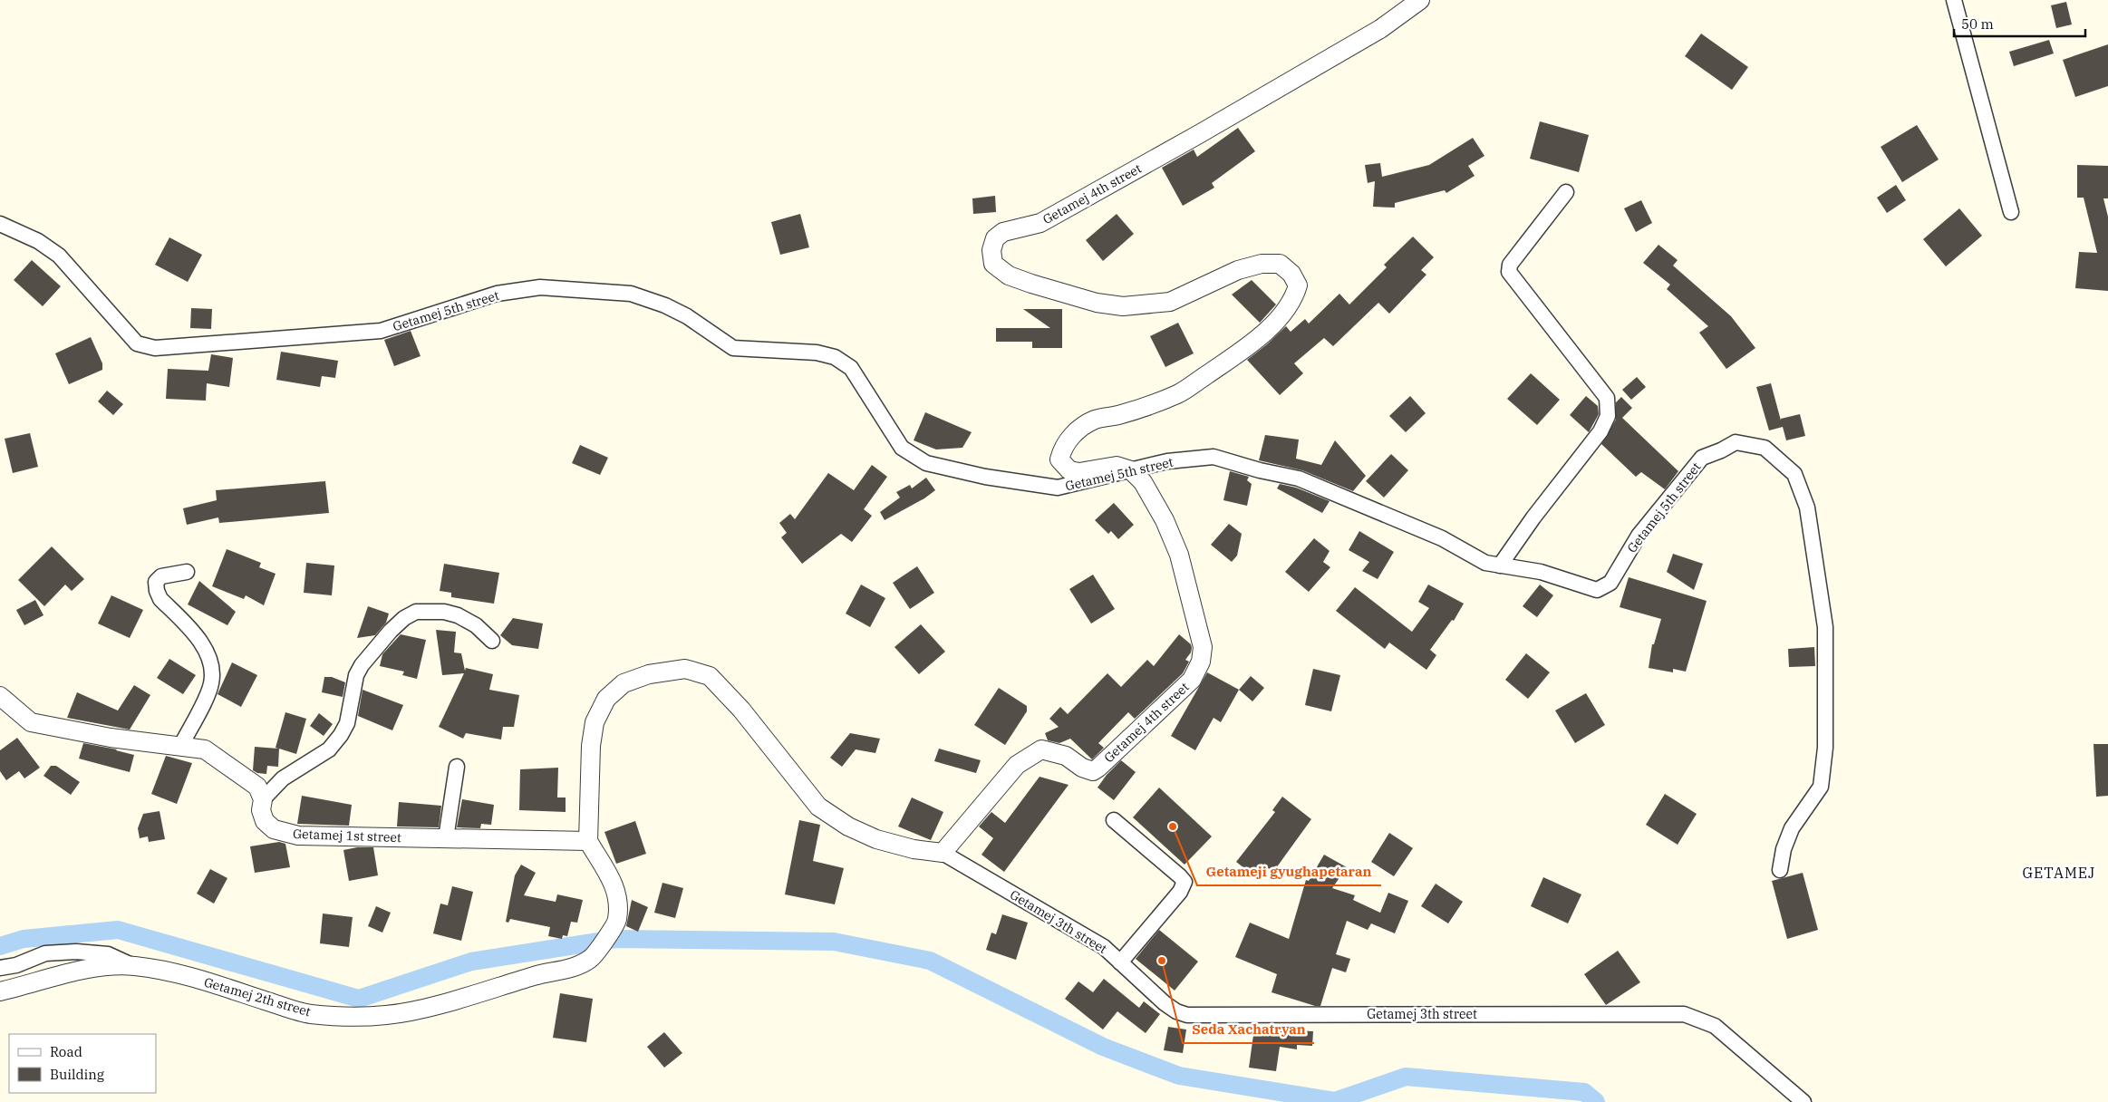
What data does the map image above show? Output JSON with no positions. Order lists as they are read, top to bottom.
{
  "streets": {
    "street": [
      "Getamej 4th street",
      "Getamej 5th street",
      "Getamej 1st street",
      "Getamej 3th street",
      "Getamej 2th street"
    ]
  },
  "crossings": [
    ["Getamej 4th street", "Getamej 5th street"],
    ["Getamej 4th street", "Getamej 3th street"],
    ["Getamej 1st street", "Getamej 3th street"],
    ["Getamej 1st street", "Getamej 2th street"],
    ["Getamej 3th street", "Getamej 2th street"]
  ],
  "districts": ["GETAMEJ"],
  "places": ["Getameji gyughapetaran", "Seda Xachatryan"],
  "legend": ["Road", "Building"],
  "scale_bar": "50 m"
}
